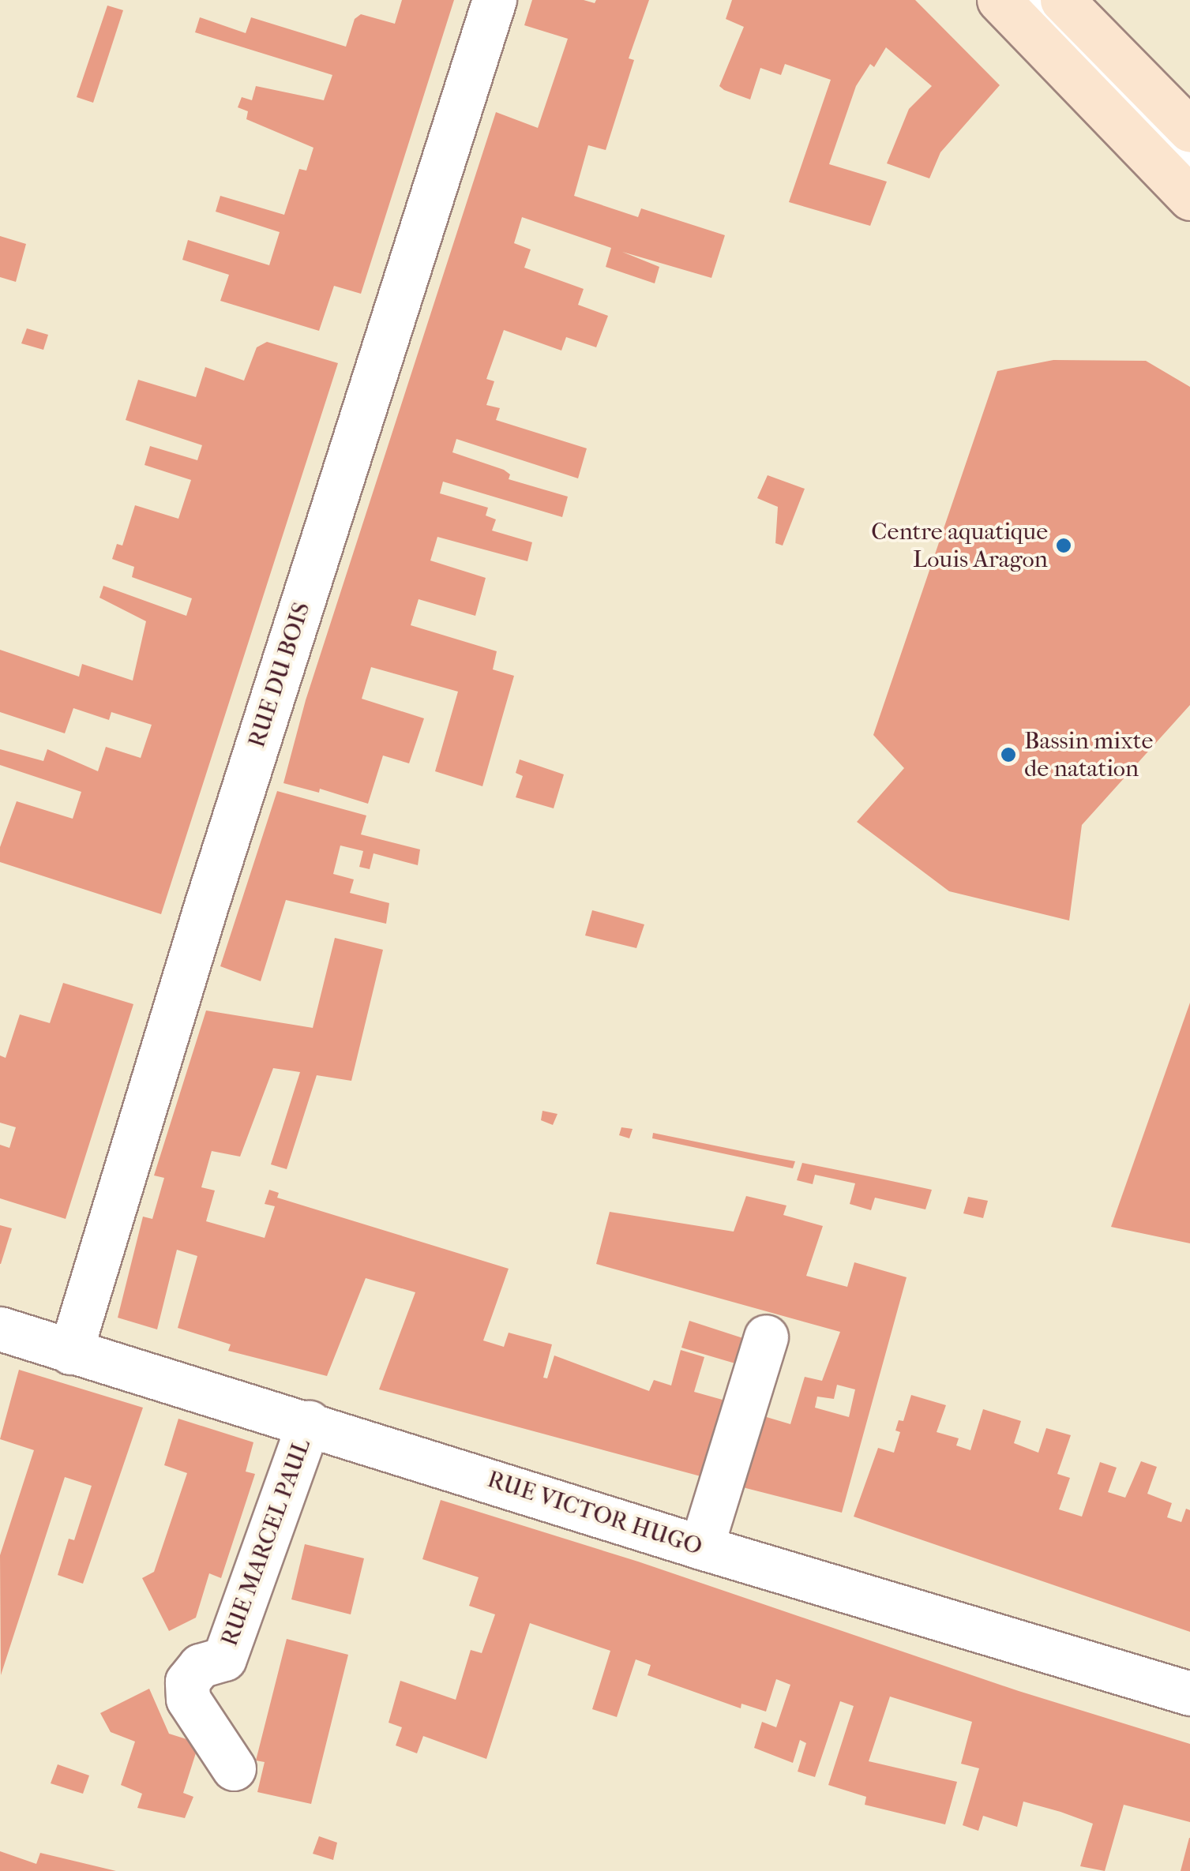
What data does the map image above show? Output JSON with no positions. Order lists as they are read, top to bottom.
{
  "streets": {
    "street": ["RUE DU BOIS", "RUE VICTOR HUGO", "RUE MARCEL PAUL"]
  },
  "crossings": [
    ["RUE DU BOIS", "RUE VICTOR HUGO"],
    ["RUE VICTOR HUGO", "RUE MARCEL PAUL"]
  ],
  "places": ["Centre aquatique Louis Aragon", "Bassin mixte de natation"]
}
